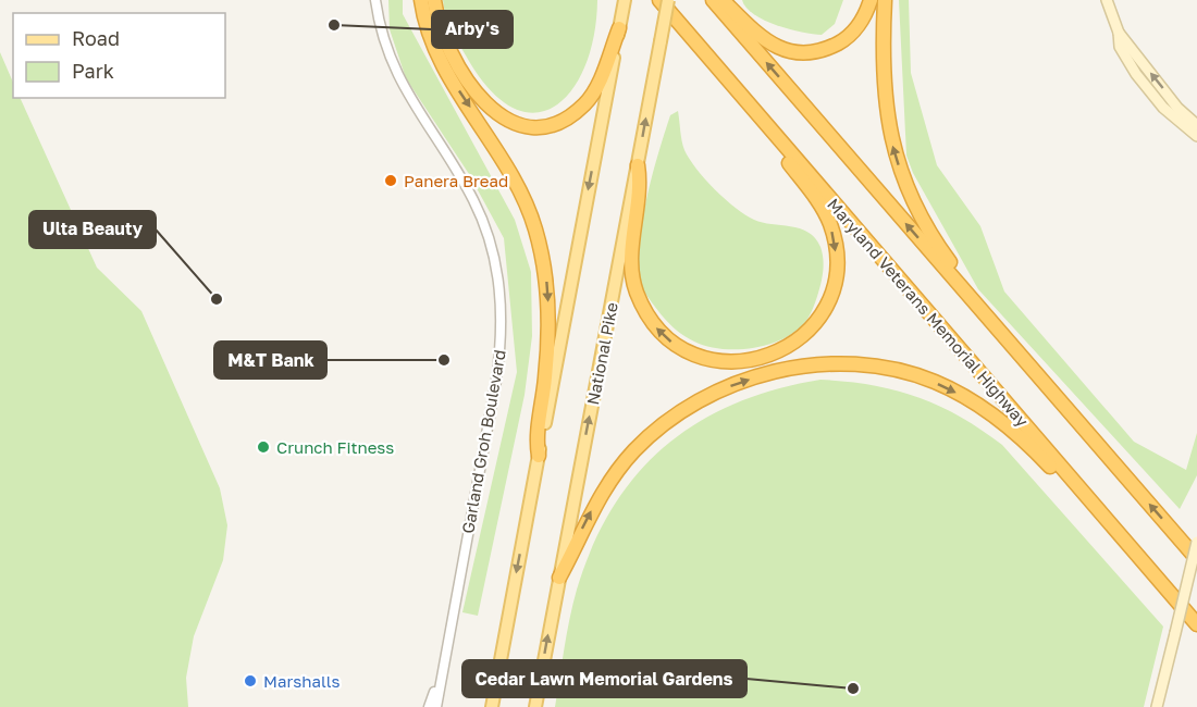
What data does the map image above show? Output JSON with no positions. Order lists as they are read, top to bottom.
{
  "streets": {
    "highway": ["Maryland Veterans Memorial Highway"],
    "main road": ["National Pike"],
    "street": ["Garland Groh Boulevard"]
  },
  "places": [
    "Arby's",
    "Panera Bread",
    "Ulta Beauty",
    "M&T Bank",
    "Crunch Fitness",
    "Marshalls",
    "Cedar Lawn Memorial Gardens"
  ],
  "legend": ["Road", "Park"]
}
